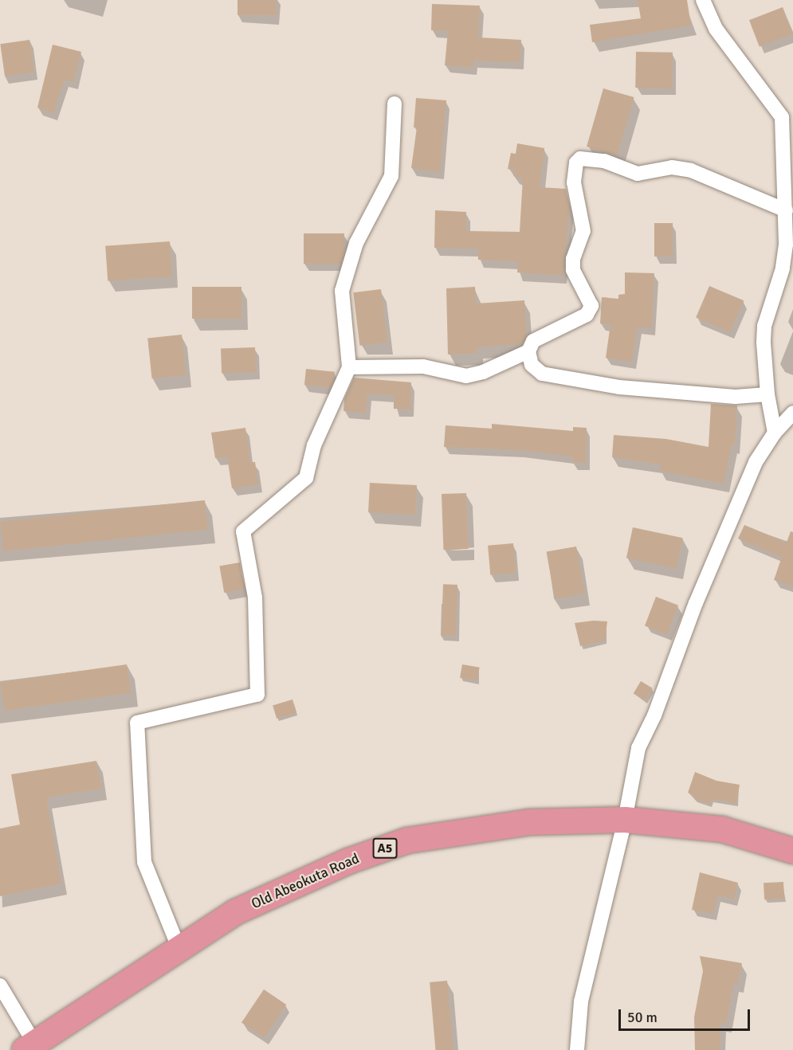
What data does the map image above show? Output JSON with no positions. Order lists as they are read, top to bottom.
{
  "streets": {
    "highway": ["A5", "Old Abeokuta Road"]
  },
  "scale_bar": "50 m"
}
